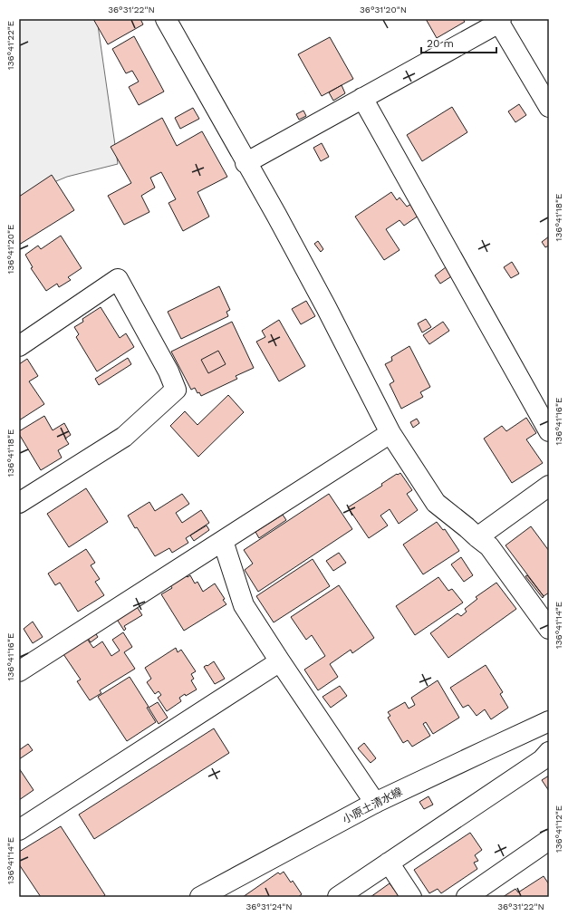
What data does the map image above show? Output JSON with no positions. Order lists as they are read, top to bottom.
{
  "streets": {
    "street": ["小原土清水線"]
  },
  "scale_bar": "20 m",
  "coordinates": [
    "36°31'22\"N",
    "36°31'20\"N",
    "136°41'22\"E",
    "136°41'18\"E",
    "136°41'20\"E",
    "136°41'16\"E",
    "136°41'14\"E",
    "136°41'12\"E",
    "36°31'24\"N"
  ]
}
